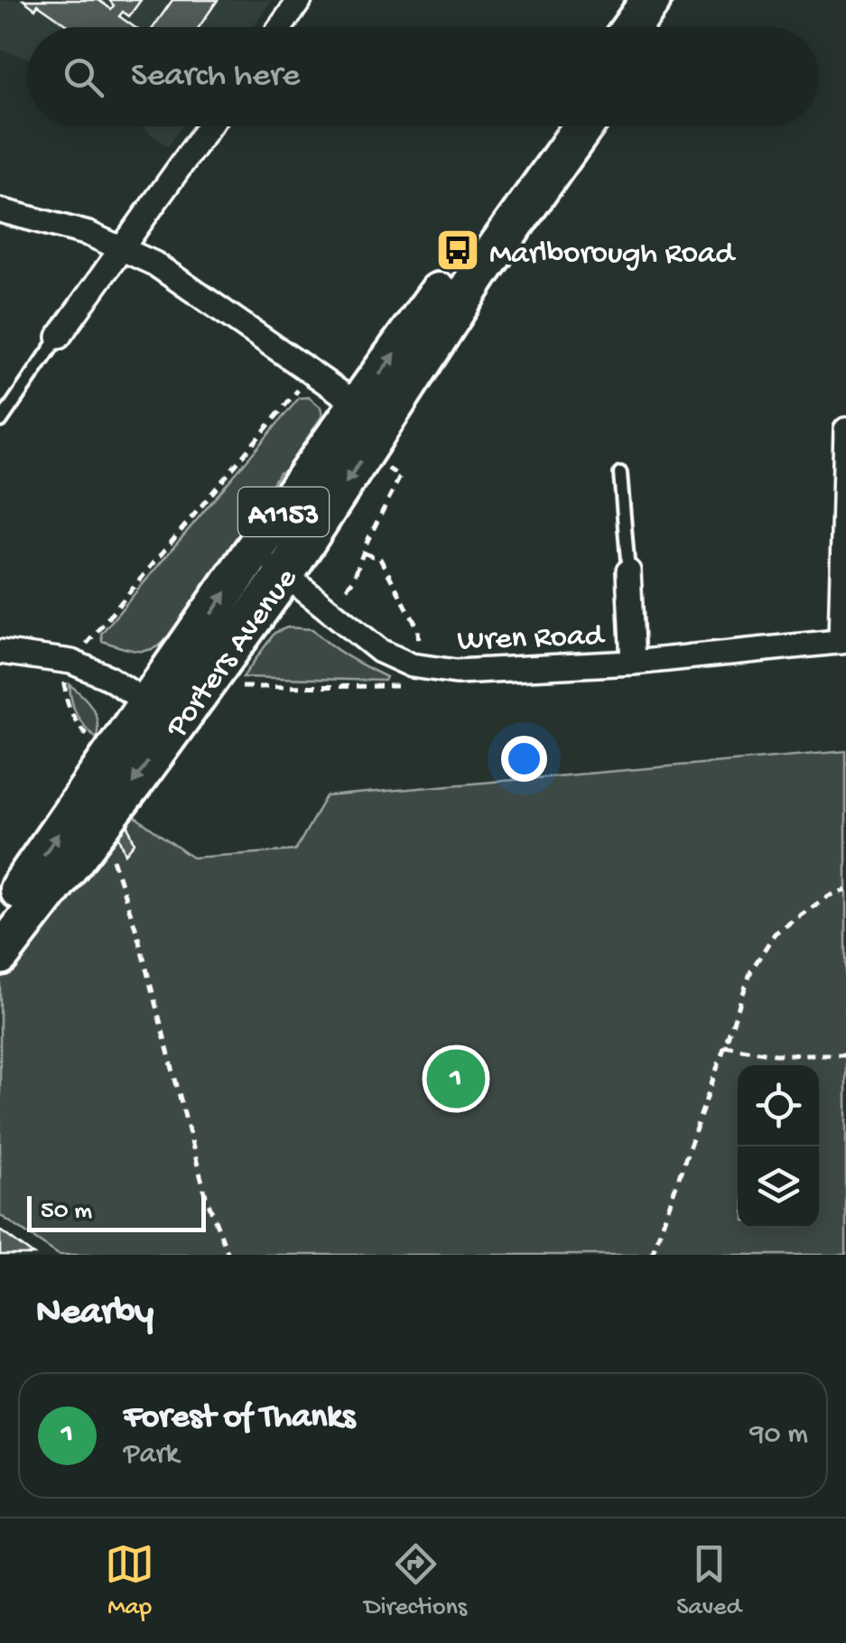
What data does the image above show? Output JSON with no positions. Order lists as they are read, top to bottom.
{
  "streets": {
    "main road": ["A1153", "Porters Avenue"],
    "street": ["Wren Road"]
  },
  "crossings": [
    ["Wren Road", "Porters Avenue"]
  ],
  "places": {
    "bus stop": ["Marlborough Road"]
  },
  "scale_bar": "50 m",
  "page": {
    "search": "Search here",
    "pins": "1",
    "scale": "50 m",
    "heading": "Nearby",
    "list": [
      {
        "mark": "1",
        "name": "Forest of Thanks",
        "note": "Park",
        "value": "90 m"
      }
    ],
    "nav": ["Map", "Directions", "Saved"]
  }
}
